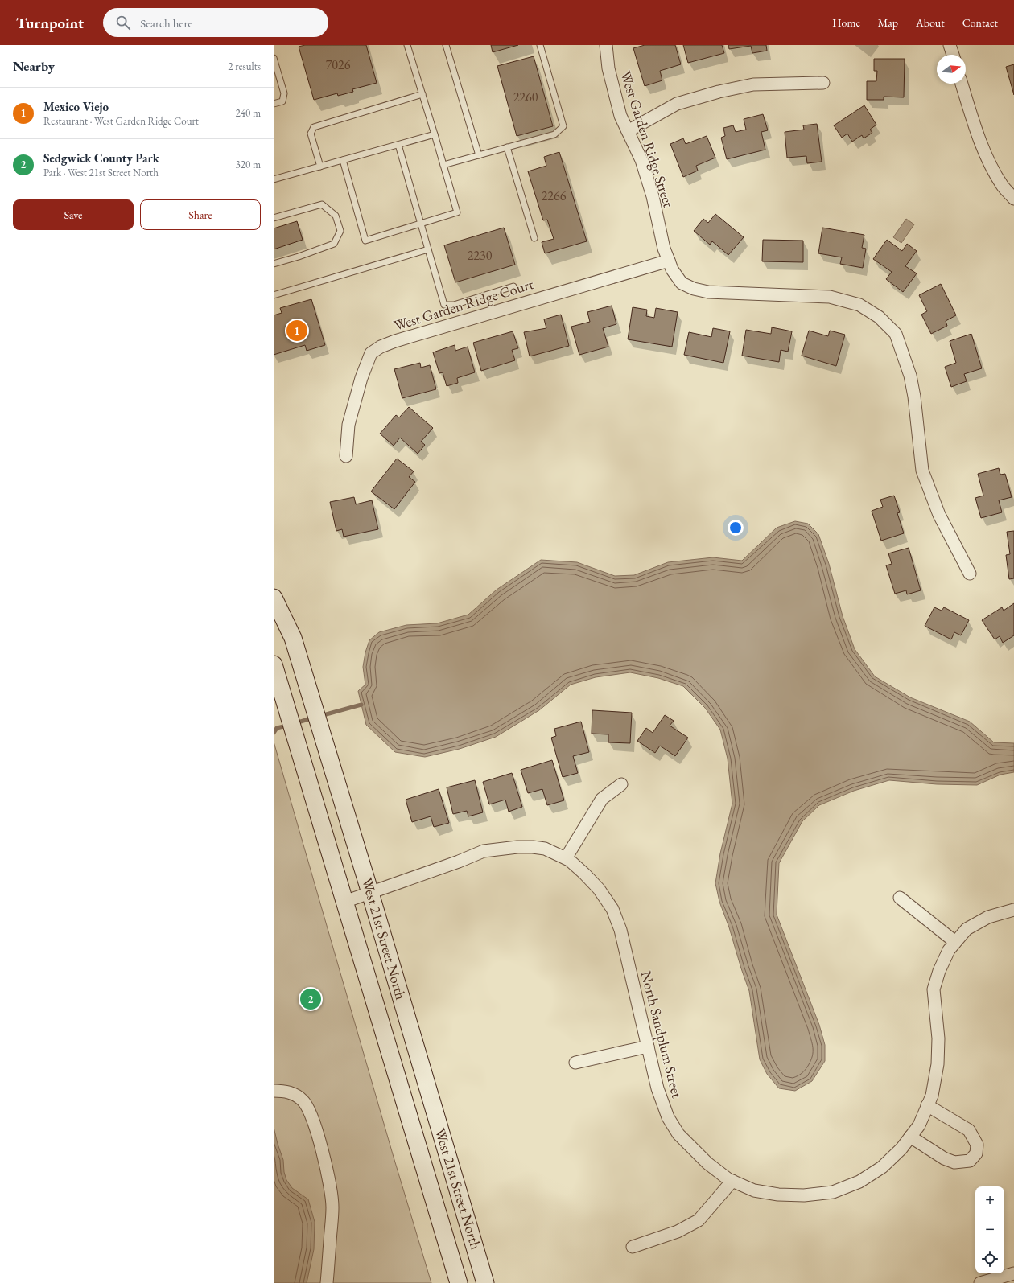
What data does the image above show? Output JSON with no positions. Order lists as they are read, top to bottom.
{
  "streets": {
    "main road": ["West 21st Street North"],
    "street": ["West Garden Ridge Street", "West Garden Ridge Court", "North Sandplum Street"]
  },
  "crossings": [
    ["West Garden Ridge Street", "West Garden Ridge Court"],
    ["West 21st Street North", "North Sandplum Street"]
  ],
  "house_numbers": [
    "7026",
    "2260",
    "2266",
    "2230"
  ],
  "north": "right",
  "page": {
    "header": "Turnpoint",
    "search": "Search here",
    "nav": [
      "Home",
      "Map",
      "About",
      "Contact"
    ],
    "heading": ["Nearby", "2 results"],
    "list": [
      {
        "mark": "1",
        "name": "Mexico Viejo",
        "note": "Restaurant · West Garden Ridge Court",
        "value": "240 m"
      },
      {
        "mark": "2",
        "name": "Sedgwick County Park",
        "note": "Park · West 21st Street North",
        "value": "320 m"
      }
    ],
    "buttons": ["Save", "Share"],
    "pins": ["1", "2"],
    "map_buttons": ["+", "−"]
  }
}
